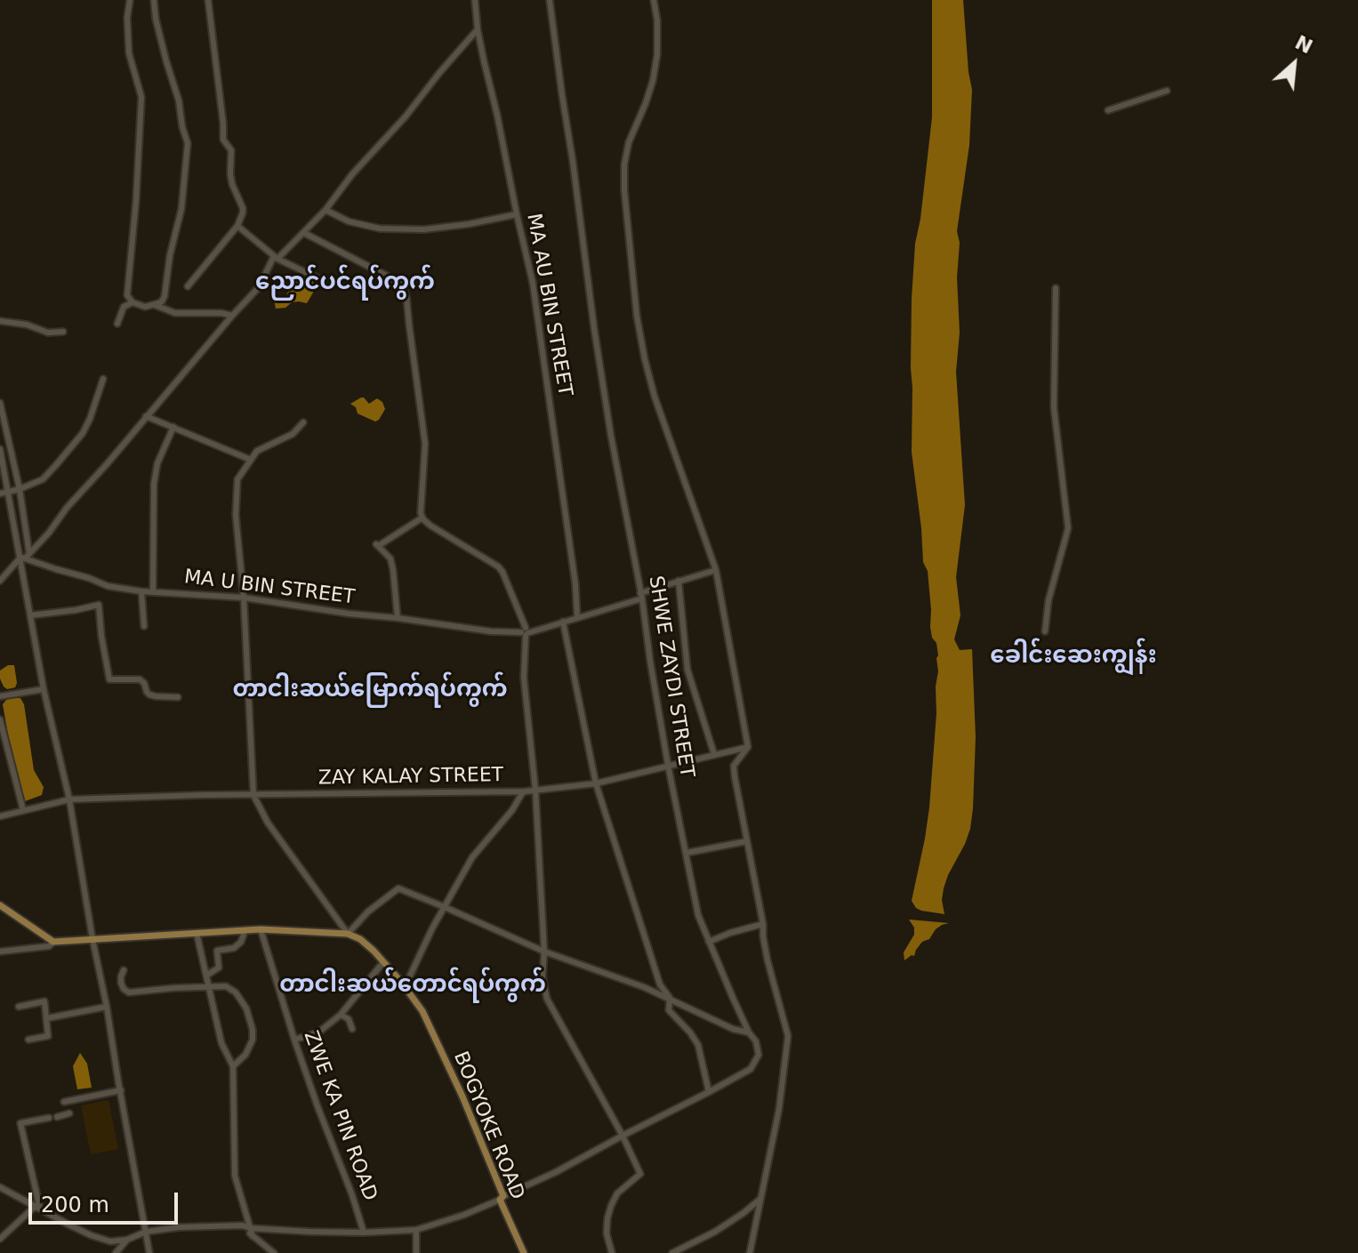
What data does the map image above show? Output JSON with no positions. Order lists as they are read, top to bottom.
{
  "streets": {
    "main road": ["BOGYOKE ROAD"],
    "street": [
      "MA AU BIN STREET",
      "MA U BIN STREET",
      "SHWE ZAYDI STREET",
      "ZAY KALAY STREET",
      "ZWE KA PIN ROAD"
    ]
  },
  "crossings": [
    ["MA AU BIN STREET", "MA U BIN STREET"],
    ["MA U BIN STREET", "SHWE ZAYDI STREET"],
    ["SHWE ZAYDI STREET", "ZAY KALAY STREET"],
    ["SHWE ZAYDI STREET", "ZWE KA PIN ROAD"],
    ["SHWE ZAYDI STREET", "BOGYOKE ROAD"]
  ],
  "districts": [
    "ညောင်ပင်ရပ်ကွက်",
    "ခေါင်းဆေးကျွန်း",
    "တာငါးဆယ်မြောက်ရပ်ကွက်",
    "တာငါးဆယ်တောင်ရပ်ကွက်"
  ],
  "scale_bar": "200 m",
  "north": "top right"
}
